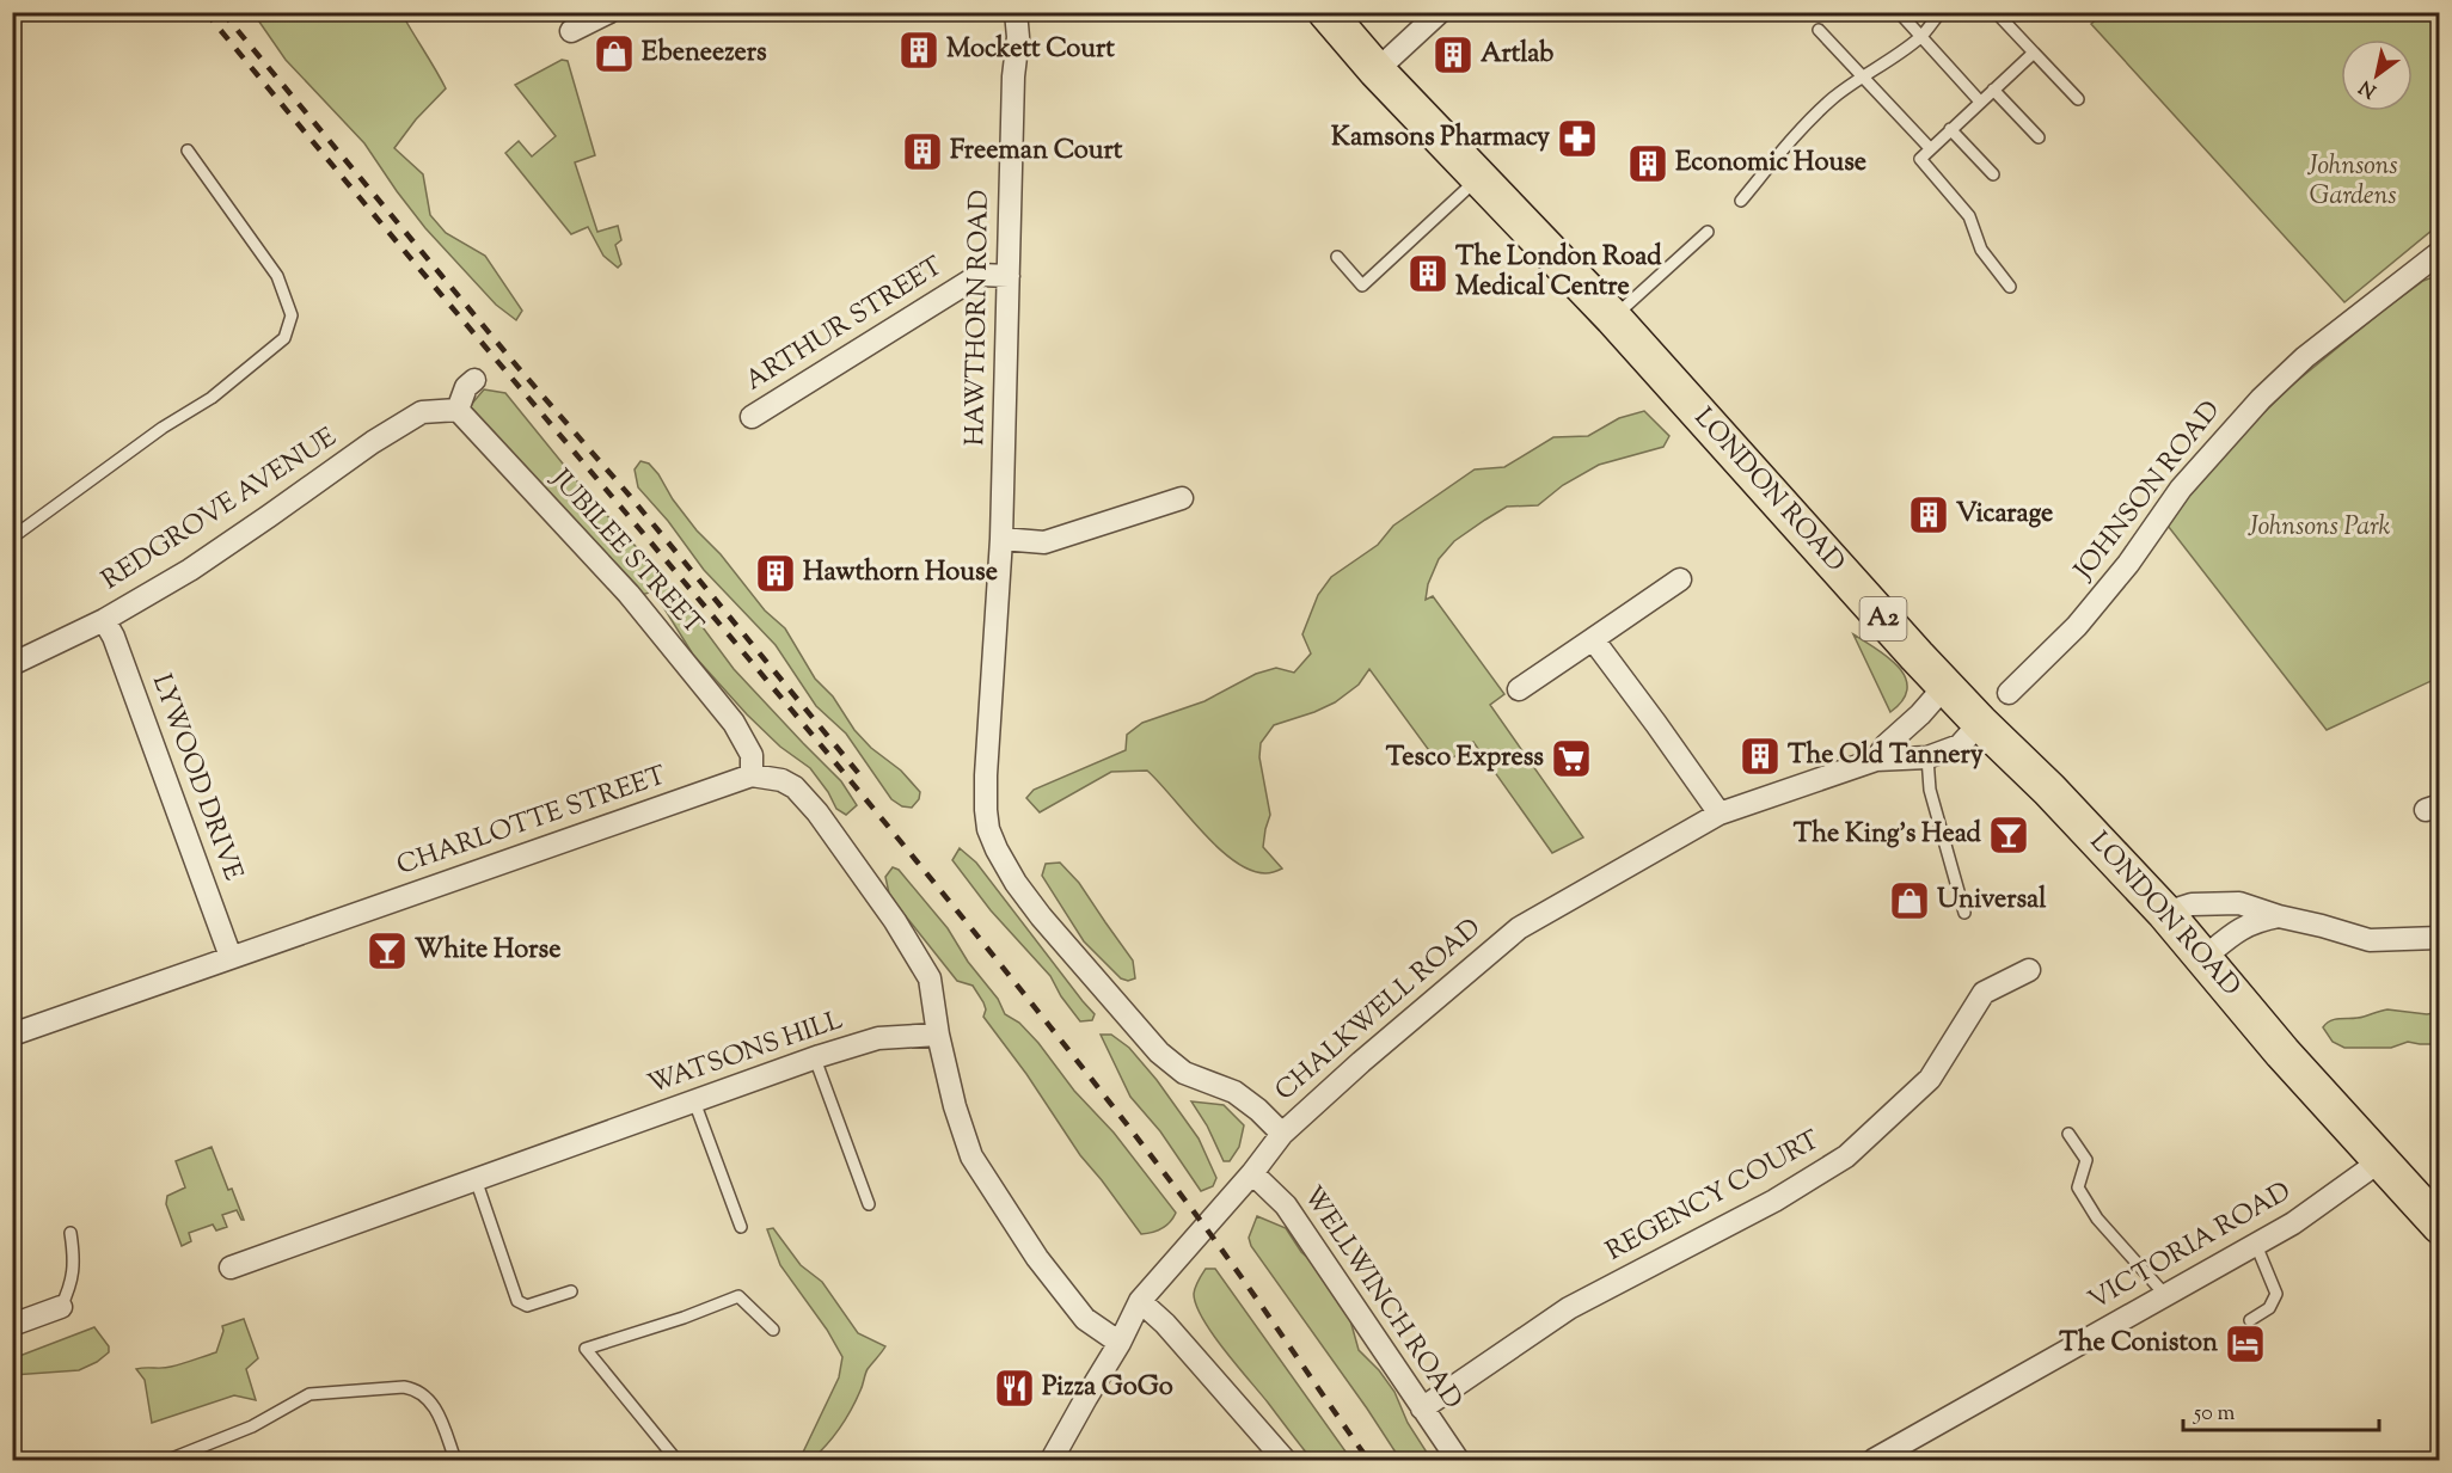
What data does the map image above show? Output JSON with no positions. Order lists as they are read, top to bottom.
{
  "streets": {
    "main road": ["LONDON ROAD", "A2"],
    "street": [
      "HAWTHORN ROAD",
      "ARTHUR STREET",
      "JOHNSON ROAD",
      "REDGROVE AVENUE",
      "JUBILEE STREET",
      "LYWOOD DRIVE",
      "CHARLOTTE STREET",
      "CHALKWELL ROAD",
      "WATSONS HILL",
      "REGENCY COURT",
      "VICTORIA ROAD",
      "WELLWINCH ROAD"
    ]
  },
  "crossings": [
    ["HAWTHORN ROAD", "ARTHUR STREET"],
    ["HAWTHORN ROAD", "CHALKWELL ROAD"],
    ["LONDON ROAD", "CHALKWELL ROAD"],
    ["LONDON ROAD", "VICTORIA ROAD"],
    ["REDGROVE AVENUE", "JUBILEE STREET"],
    ["REDGROVE AVENUE", "LYWOOD DRIVE"],
    ["JUBILEE STREET", "CHARLOTTE STREET"],
    ["LYWOOD DRIVE", "CHARLOTTE STREET"],
    ["CHALKWELL ROAD", "WELLWINCH ROAD"],
    ["REGENCY COURT", "WELLWINCH ROAD"]
  ],
  "parks": ["Johnsons Gardens", "Johnsons Park"],
  "places": {
    "building": [
      "Mockett Court",
      "Artlab",
      "Freeman Court",
      "Economic House",
      "The London Road Medical Centre",
      "Vicarage",
      "Hawthorn House",
      "The Old Tannery"
    ],
    "shop": ["Ebeneezers", "Universal"],
    "pharmacy": ["Kamsons Pharmacy"],
    "supermarket": ["Tesco Express"],
    "bar": ["The King's Head", "White Horse"],
    "hotel": ["The Coniston"],
    "restaurant": ["Pizza GoGo"]
  },
  "scale_bar": "50 m",
  "north": "bottom left"
}
